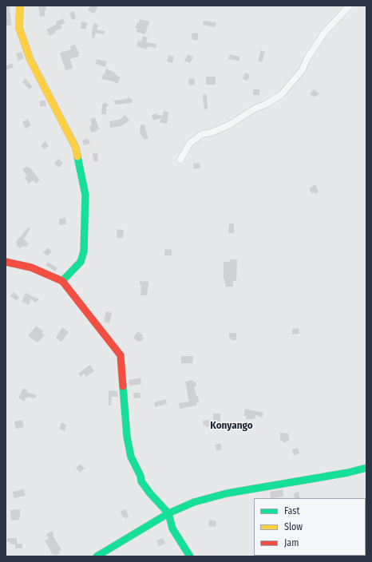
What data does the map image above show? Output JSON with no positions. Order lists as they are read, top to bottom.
{
  "districts": ["Konyango"],
  "legend": ["Fast", "Slow", "Jam"]
}
